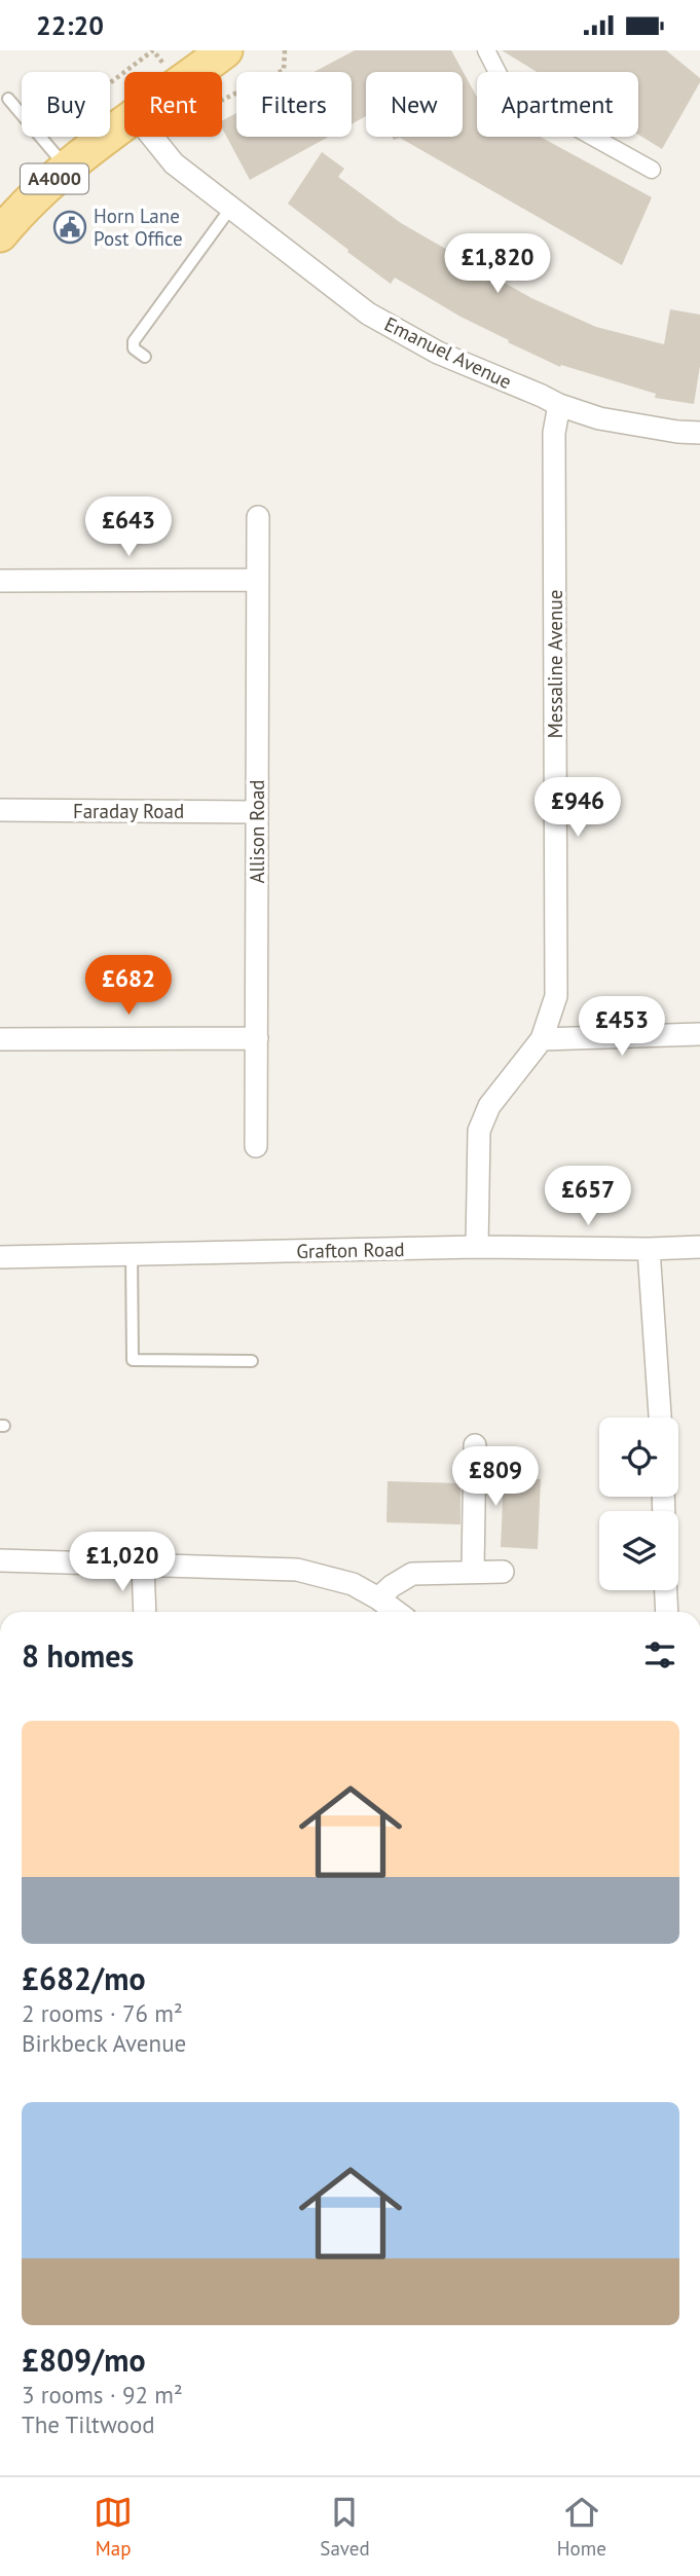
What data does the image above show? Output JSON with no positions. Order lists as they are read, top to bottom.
{
  "streets": {
    "main road": ["A4000"],
    "street": [
      "Emanuel Avenue",
      "Messaline Avenue",
      "Faraday Road",
      "Allison Road",
      "Grafton Road"
    ]
  },
  "crossings": [
    ["Emanuel Avenue", "Messaline Avenue"],
    ["Messaline Avenue", "Grafton Road"],
    ["Faraday Road", "Allison Road"]
  ],
  "places": {
    "public building": ["Horn Lane Post Office"]
  },
  "page": {
    "status": "22:20",
    "chip": [
      "Buy",
      "Rent",
      "Filters",
      "New",
      "Apartment"
    ],
    "price": [
      "£1,820",
      "£643",
      "£946",
      "£682",
      "£453",
      "£657",
      "£809",
      "£1,020"
    ],
    "heading": "8 homes",
    "list": [
      {
        "name": "£682/mo",
        "note": "2 rooms · 76 m² · Birkbeck Avenue"
      },
      {
        "name": "£809/mo",
        "note": "3 rooms · 92 m² · The Tiltwood"
      }
    ],
    "tabs": ["Map", "Saved", "Home"]
  }
}
